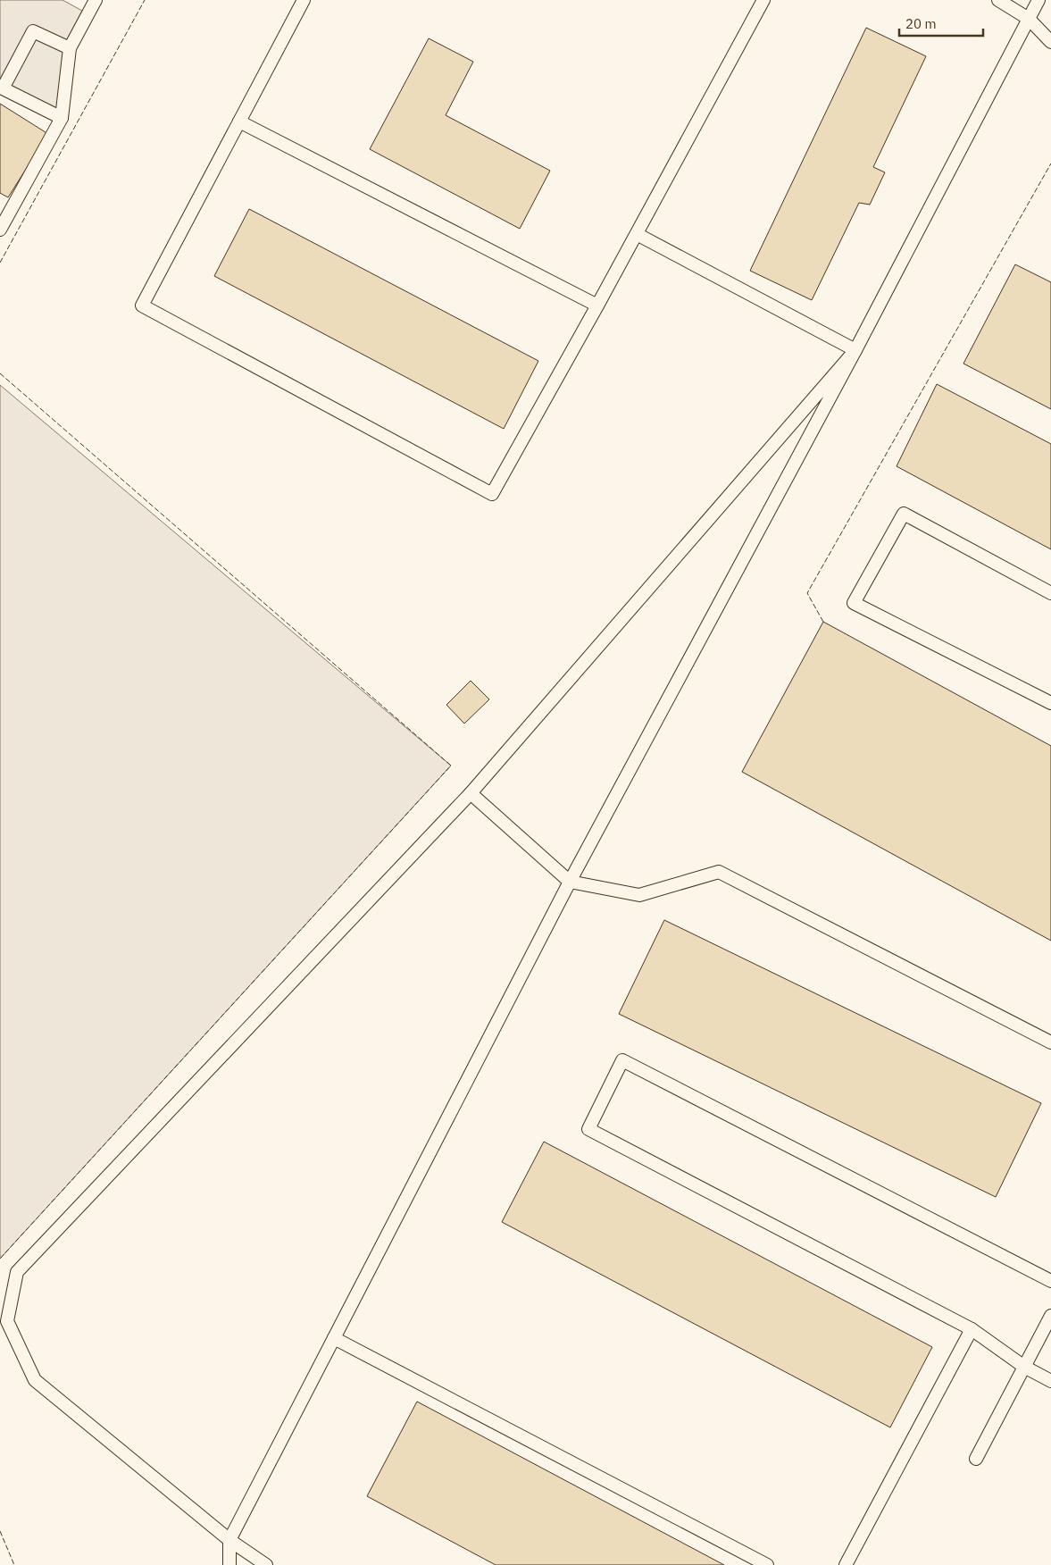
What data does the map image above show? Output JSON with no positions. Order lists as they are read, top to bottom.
{
  "scale_bar": "20 m"
}
